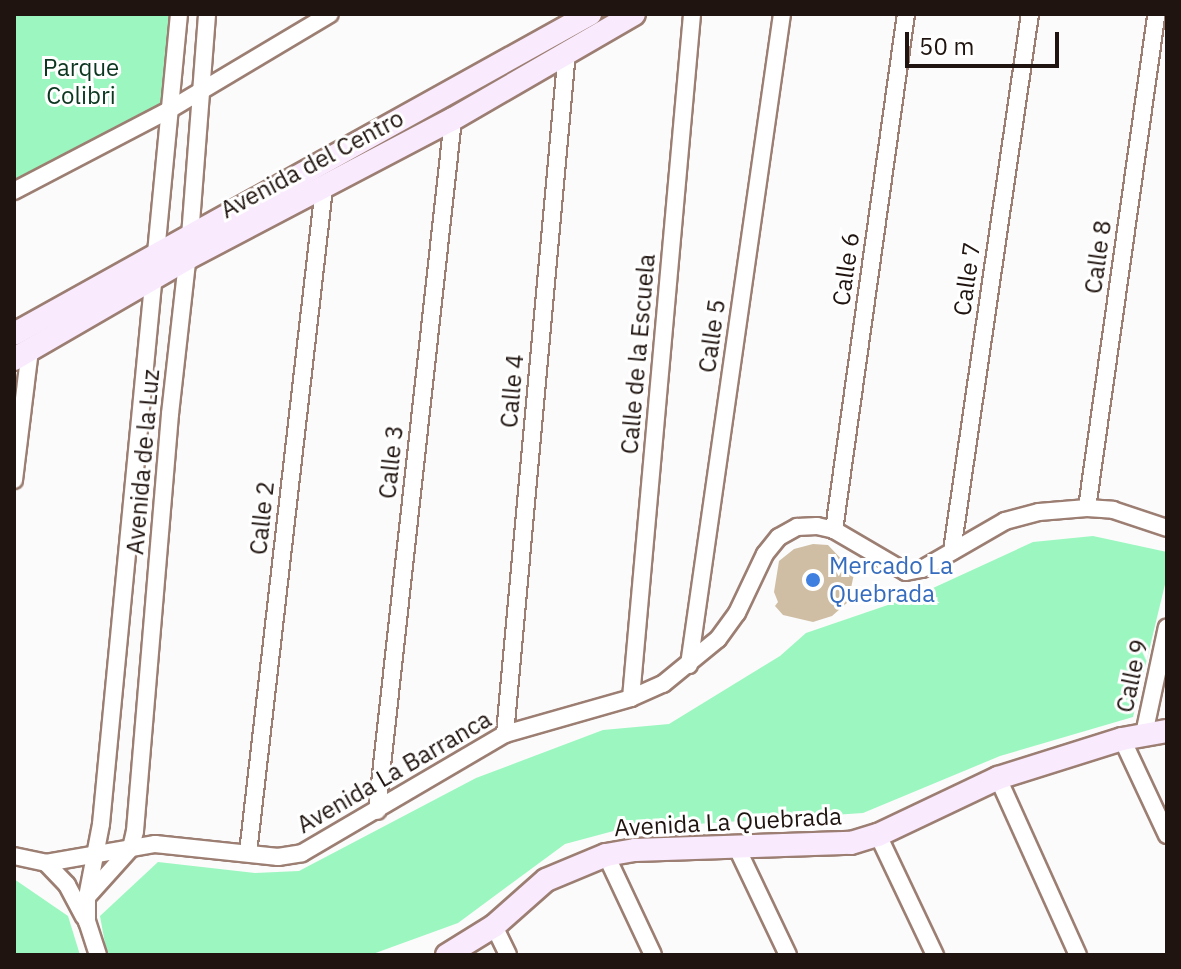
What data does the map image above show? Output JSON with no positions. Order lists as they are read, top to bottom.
{
  "streets": {
    "street": [
      "Avenida del Centro",
      "Calle 8",
      "Calle 6",
      "Calle 7",
      "Calle 5",
      "Calle de la Escuela",
      "Calle 4",
      "Avenida de la Luz",
      "Calle 3",
      "Calle 2",
      "Calle 9",
      "Avenida La Barranca",
      "Avenida La Quebrada"
    ]
  },
  "crossings": [
    ["Avenida del Centro", "Calle 4"],
    ["Avenida del Centro", "Avenida de la Luz"],
    ["Avenida del Centro", "Calle 3"],
    ["Avenida del Centro", "Calle 2"],
    ["Calle 8", "Avenida La Barranca"],
    ["Calle 6", "Avenida La Barranca"],
    ["Calle 7", "Avenida La Barranca"],
    ["Calle 5", "Avenida La Barranca"],
    ["Calle de la Escuela", "Avenida La Barranca"],
    ["Calle 4", "Avenida La Barranca"],
    ["Avenida de la Luz", "Avenida La Barranca"],
    ["Calle 3", "Avenida La Barranca"],
    ["Calle 2", "Avenida La Barranca"],
    ["Calle 9", "Avenida La Quebrada"]
  ],
  "parks": ["Parque Colibri"],
  "places": ["Mercado La Quebrada"],
  "scale_bar": "50 m"
}
